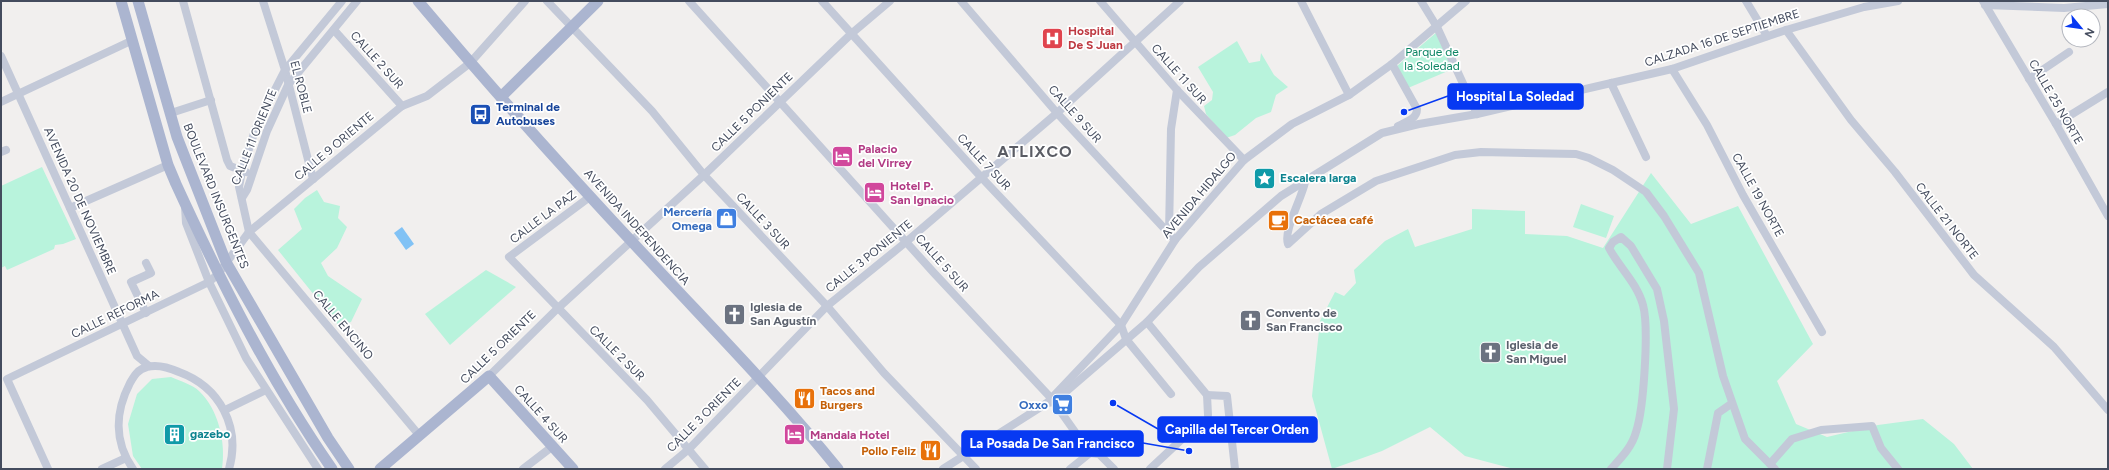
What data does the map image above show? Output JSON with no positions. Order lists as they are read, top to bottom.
{
  "streets": {
    "main road": [
      "BOULEVARD INSURGENTES",
      "AVENIDA INDEPENDENCIA",
      "CALLE 5 ORIENTE",
      "CALLE 4 SUR"
    ],
    "street": [
      "CALZADA 16 DE SEPTIEMBRE",
      "CALLE 2 SUR",
      "CALLE 11 SUR",
      "EL ROBLE",
      "CALLE 25 NORTE",
      "CALLE 5 PONIENTE",
      "CALLE 9 SUR",
      "CALLE 11 ORIENTE",
      "CALLE 9 ORIENTE",
      "CALLE 7 SUR",
      "AVENIDA HIDALGO",
      "CALLE 19 NORTE",
      "AVENIDA 20 DE NOVIEMBRE",
      "CALLE LA PAZ",
      "CALLE 3 SUR",
      "CALLE 21 NORTE",
      "CALLE 3 PONIENTE",
      "CALLE 5 SUR",
      "CALLE REFORMA",
      "CALLE ENCINO",
      "CALLE 3 ORIENTE"
    ]
  },
  "crossings": [
    ["CALZADA 16 DE SEPTIEMBRE", "CALLE 7 SUR"],
    ["CALZADA 16 DE SEPTIEMBRE", "AVENIDA HIDALGO"],
    ["CALZADA 16 DE SEPTIEMBRE", "CALLE 19 NORTE"],
    ["CALZADA 16 DE SEPTIEMBRE", "CALLE 21 NORTE"],
    ["CALLE 2 SUR", "CALLE 11 ORIENTE"],
    ["CALLE 2 SUR", "CALLE 9 ORIENTE"],
    ["CALLE 2 SUR", "CALLE LA PAZ"],
    ["CALLE 2 SUR", "CALLE 5 ORIENTE"],
    ["CALLE 2 SUR", "CALLE 3 ORIENTE"],
    ["CALLE 11 SUR", "AVENIDA HIDALGO"],
    ["CALLE 11 SUR", "CALLE 3 PONIENTE"],
    ["EL ROBLE", "CALLE 11 ORIENTE"],
    ["EL ROBLE", "CALLE 9 ORIENTE"],
    ["CALLE 5 PONIENTE", "CALLE 7 SUR"],
    ["CALLE 5 PONIENTE", "CALLE 3 SUR"],
    ["CALLE 5 PONIENTE", "AVENIDA INDEPENDENCIA"],
    ["CALLE 5 PONIENTE", "CALLE 5 SUR"],
    ["CALLE 5 PONIENTE", "CALLE 5 ORIENTE"],
    ["CALLE 9 SUR", "AVENIDA HIDALGO"],
    ["CALLE 9 SUR", "CALLE 3 PONIENTE"],
    ["CALLE 9 ORIENTE", "BOULEVARD INSURGENTES"],
    ["CALLE 9 ORIENTE", "AVENIDA INDEPENDENCIA"],
    ["CALLE 9 ORIENTE", "CALLE REFORMA"],
    ["CALLE 9 ORIENTE", "CALLE ENCINO"],
    ["CALLE 7 SUR", "AVENIDA HIDALGO"],
    ["CALLE 7 SUR", "CALLE 3 PONIENTE"],
    ["AVENIDA HIDALGO", "CALLE 3 SUR"],
    ["AVENIDA HIDALGO", "CALLE 5 SUR"],
    ["BOULEVARD INSURGENTES", "CALLE REFORMA"],
    ["AVENIDA 20 DE NOVIEMBRE", "CALLE REFORMA"],
    ["CALLE LA PAZ", "AVENIDA INDEPENDENCIA"],
    ["CALLE 3 SUR", "CALLE 3 PONIENTE"],
    ["AVENIDA INDEPENDENCIA", "CALLE 3 PONIENTE"],
    ["AVENIDA INDEPENDENCIA", "CALLE 5 ORIENTE"],
    ["AVENIDA INDEPENDENCIA", "CALLE 3 ORIENTE"],
    ["CALLE 3 PONIENTE", "CALLE 5 SUR"],
    ["CALLE 3 PONIENTE", "CALLE 3 ORIENTE"],
    ["CALLE ENCINO", "CALLE 5 ORIENTE"],
    ["CALLE 5 ORIENTE", "CALLE 4 SUR"]
  ],
  "districts": ["ATLIXCO"],
  "parks": ["Parque de la Soledad"],
  "places": {
    "hospital": ["Hospital De S Juan"],
    "other": ["Hospital La Soledad", "Capilla del Tercer Orden", "La Posada De San Francisco"],
    "bus stop": ["Terminal de Autobuses"],
    "hotel": ["Palacio del Virrey", "Hotel P. San Ignacio", "Mandala Hotel"],
    "place": ["Escalera larga"],
    "shop": ["Mercería Omega"],
    "cafe": ["Cactácea café"],
    "church": ["Iglesia de San Agustín", "Convento de San Francisco", "Iglesia de San Miguel"],
    "restaurant": ["Tacos and Burgers", "Pollo Feliz"],
    "supermarket": ["Oxxo"],
    "building": ["gazebo"]
  },
  "north": "bottom right"
}
